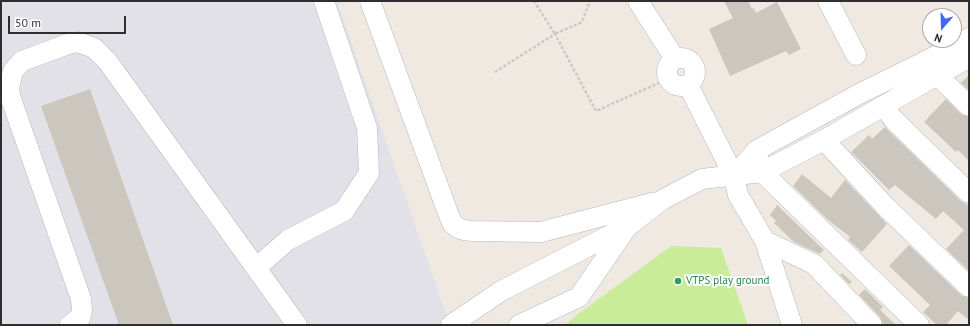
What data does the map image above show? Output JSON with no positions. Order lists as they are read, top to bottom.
{
  "places": ["VTPS play ground"],
  "scale_bar": "50 m",
  "north": "bottom"
}
